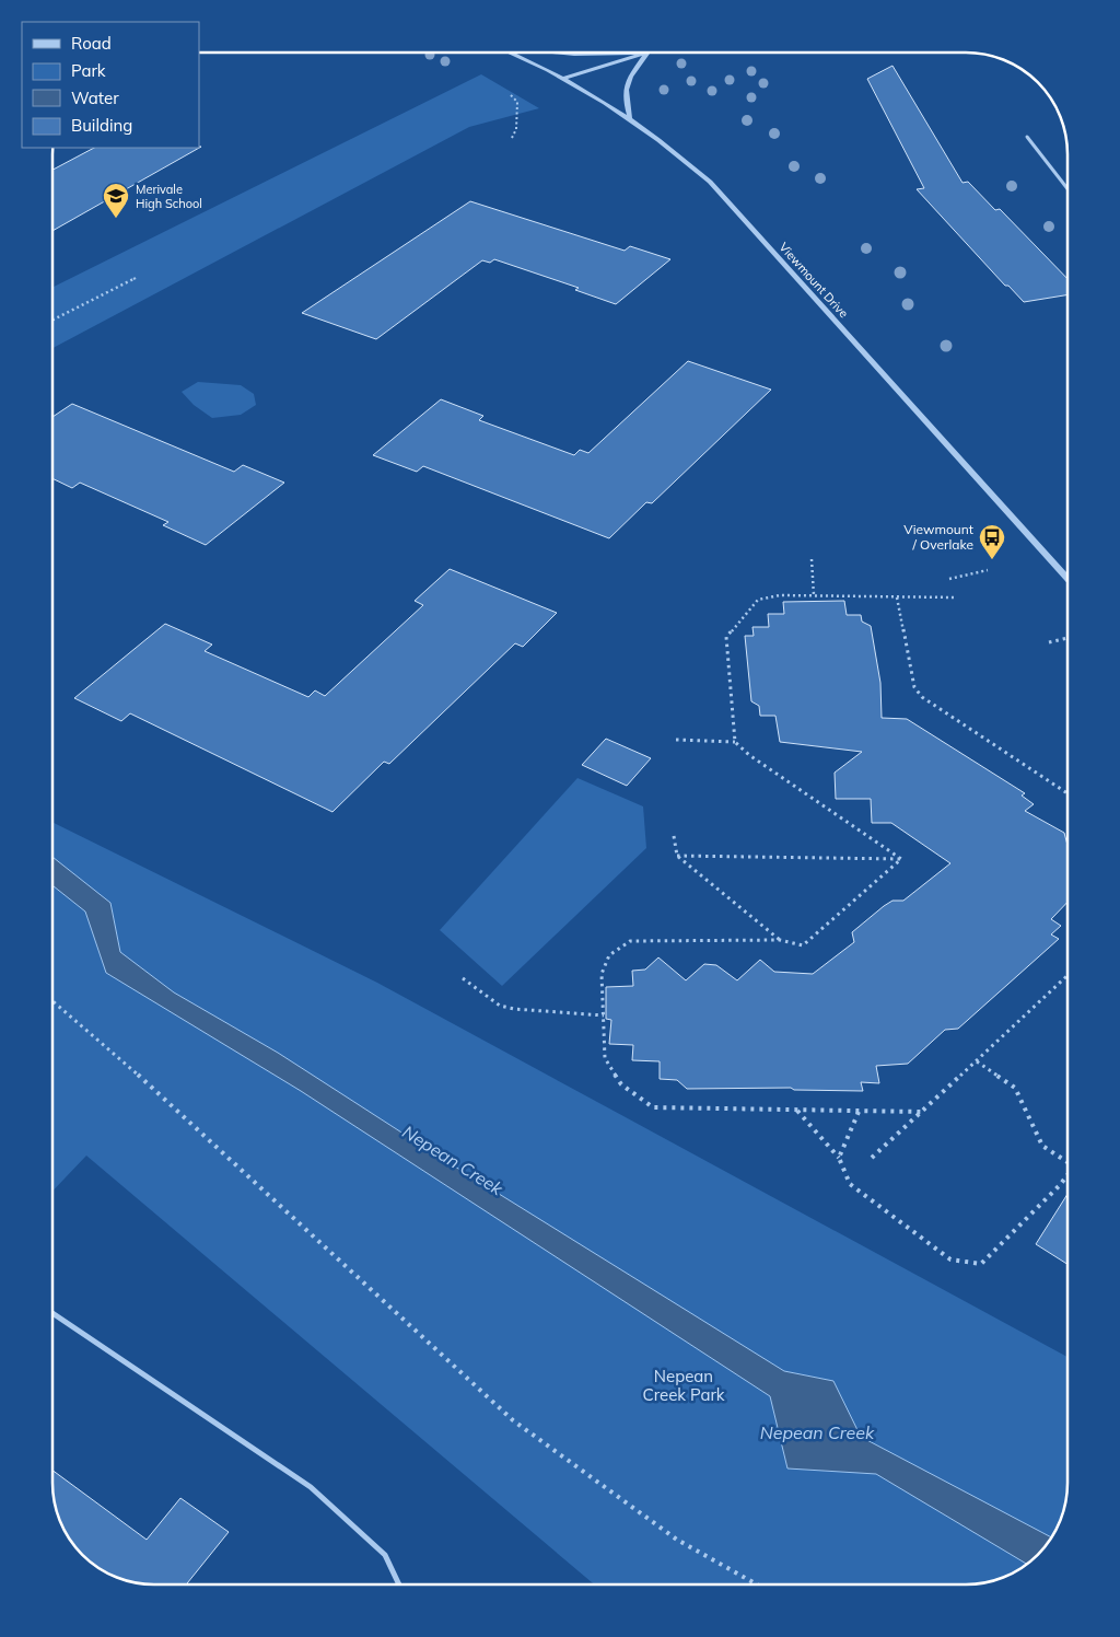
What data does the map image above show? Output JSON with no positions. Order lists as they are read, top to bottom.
{
  "streets": {
    "street": ["Viewmount Drive"]
  },
  "water": ["Nepean Creek"],
  "parks": ["Nepean Creek Park"],
  "places": {
    "school or university": ["Merivale High School"],
    "bus stop": ["Viewmount / Overlake"]
  },
  "legend": [
    "Road",
    "Park",
    "Water",
    "Building"
  ]
}
